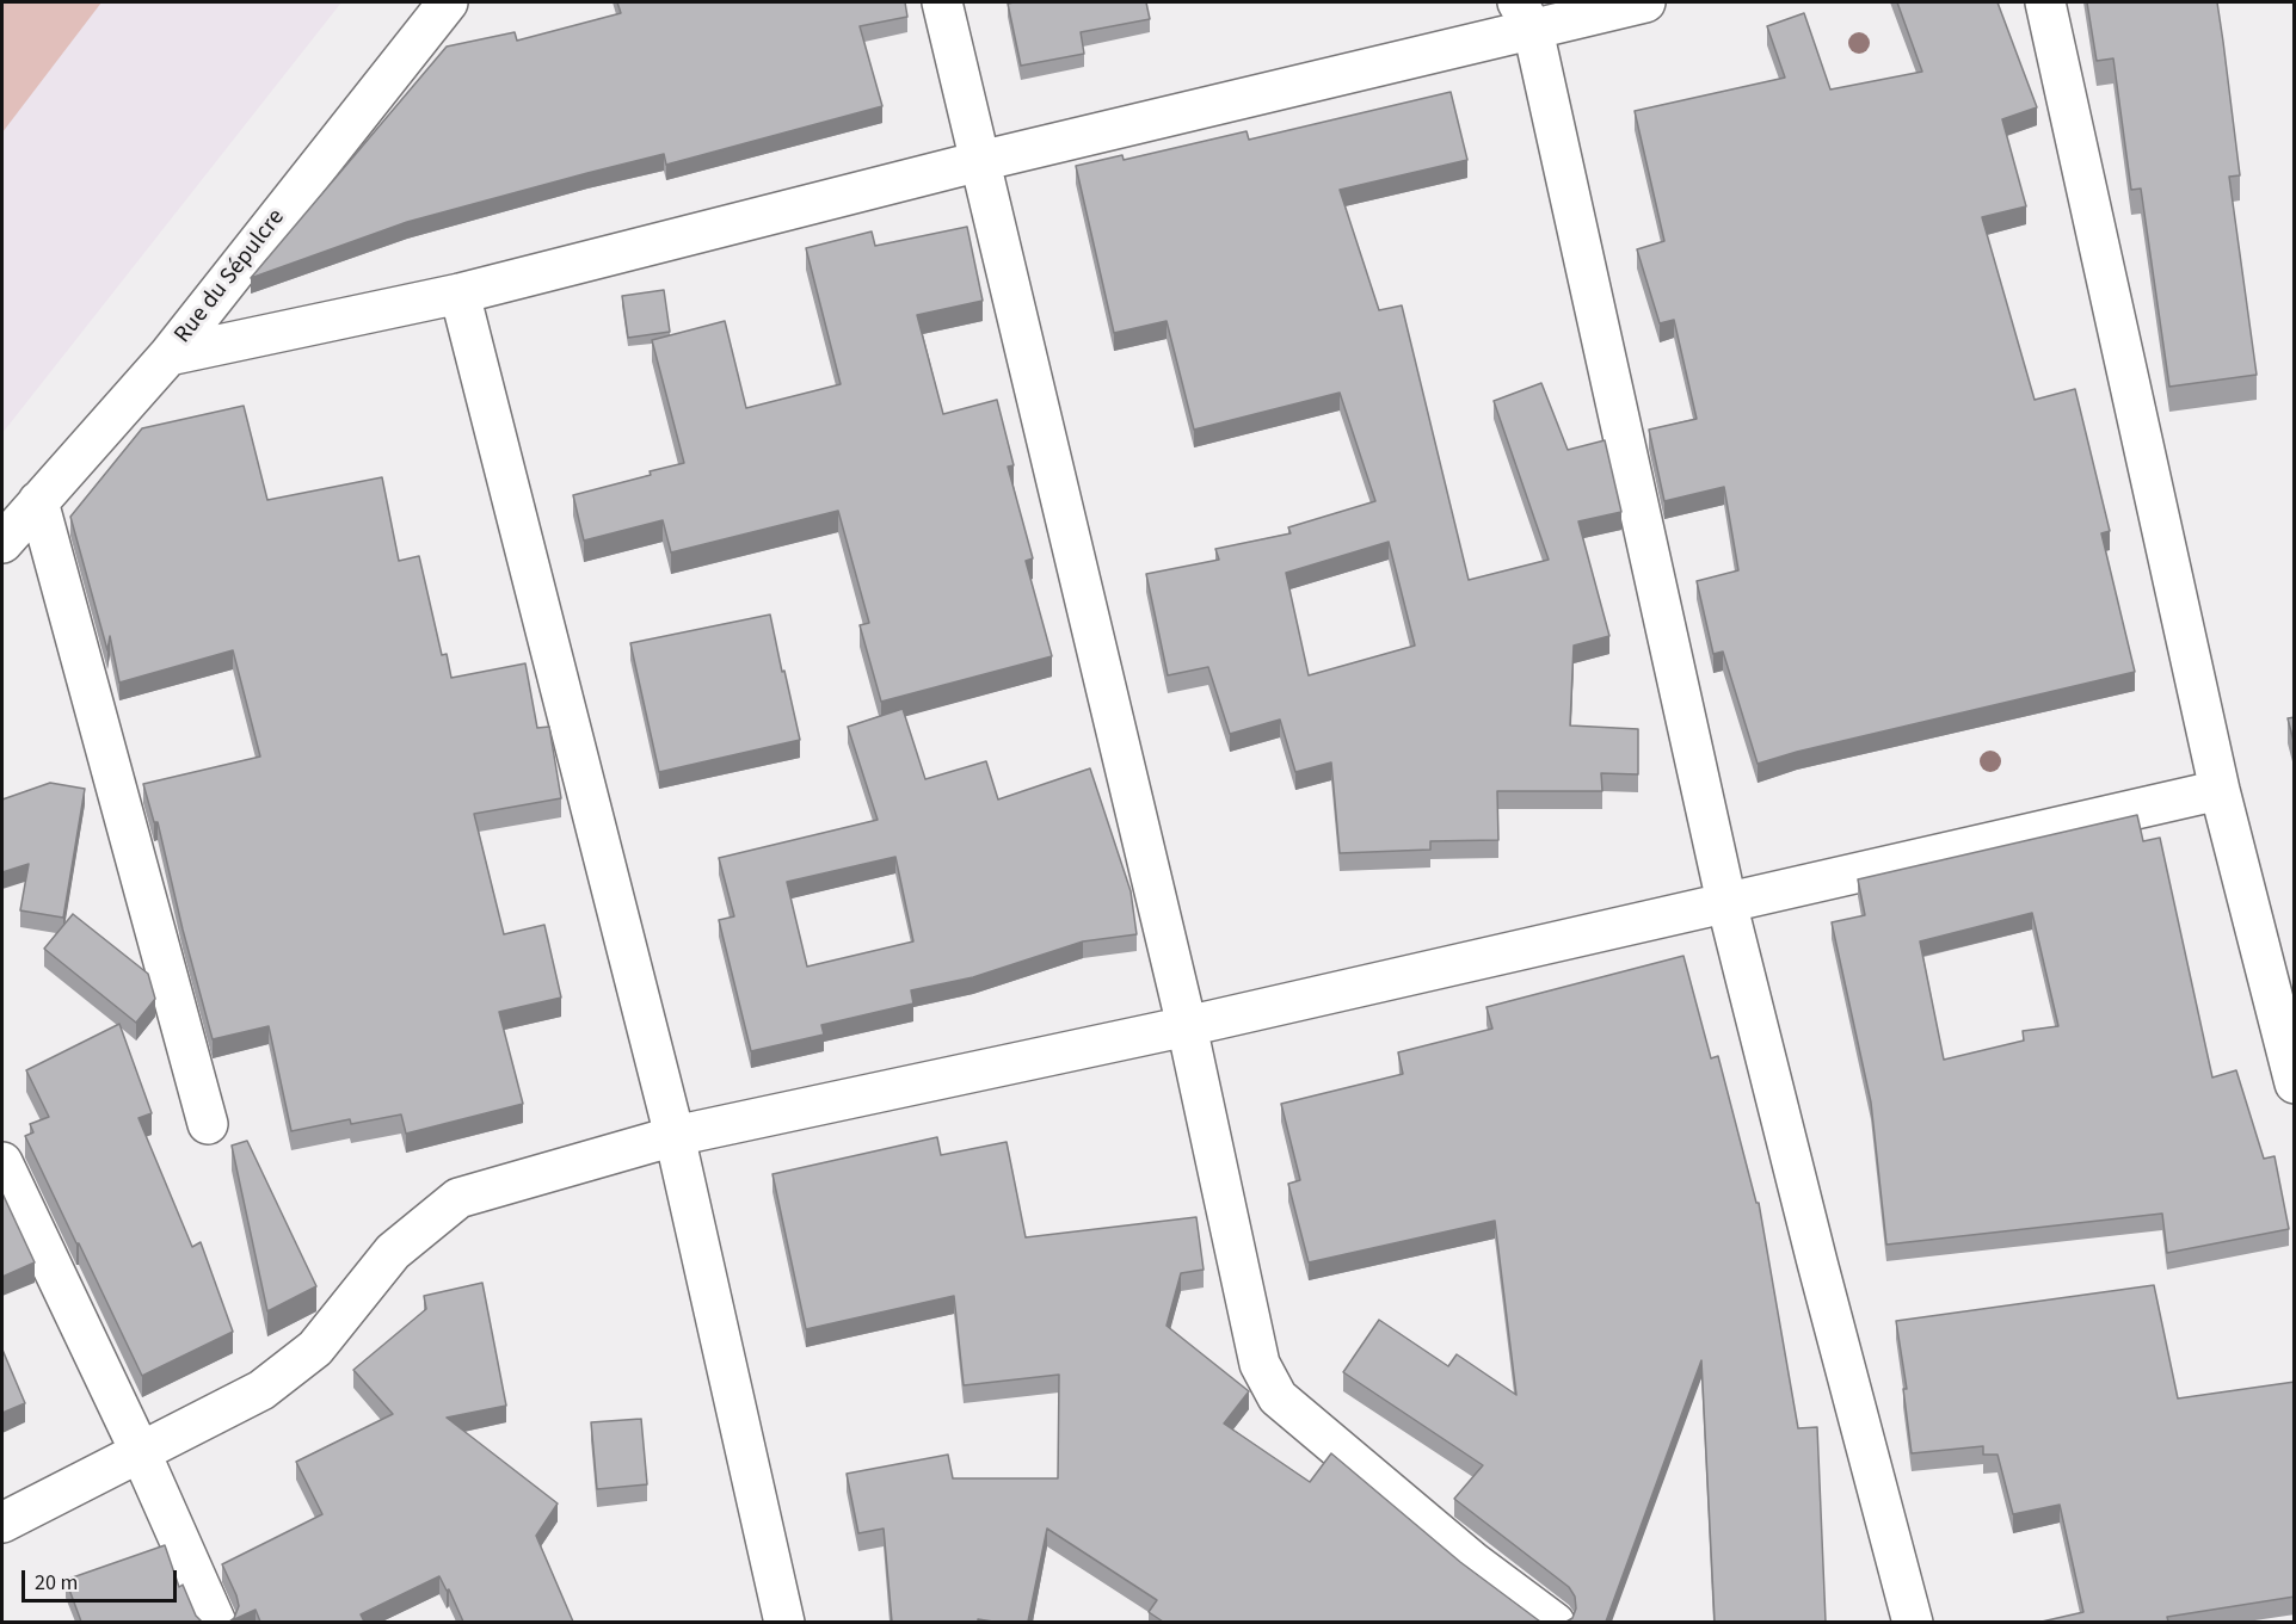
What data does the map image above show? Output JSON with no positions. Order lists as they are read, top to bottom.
{
  "streets": {
    "street": ["Rue du Sépulcre"]
  },
  "scale_bar": "20 m"
}
